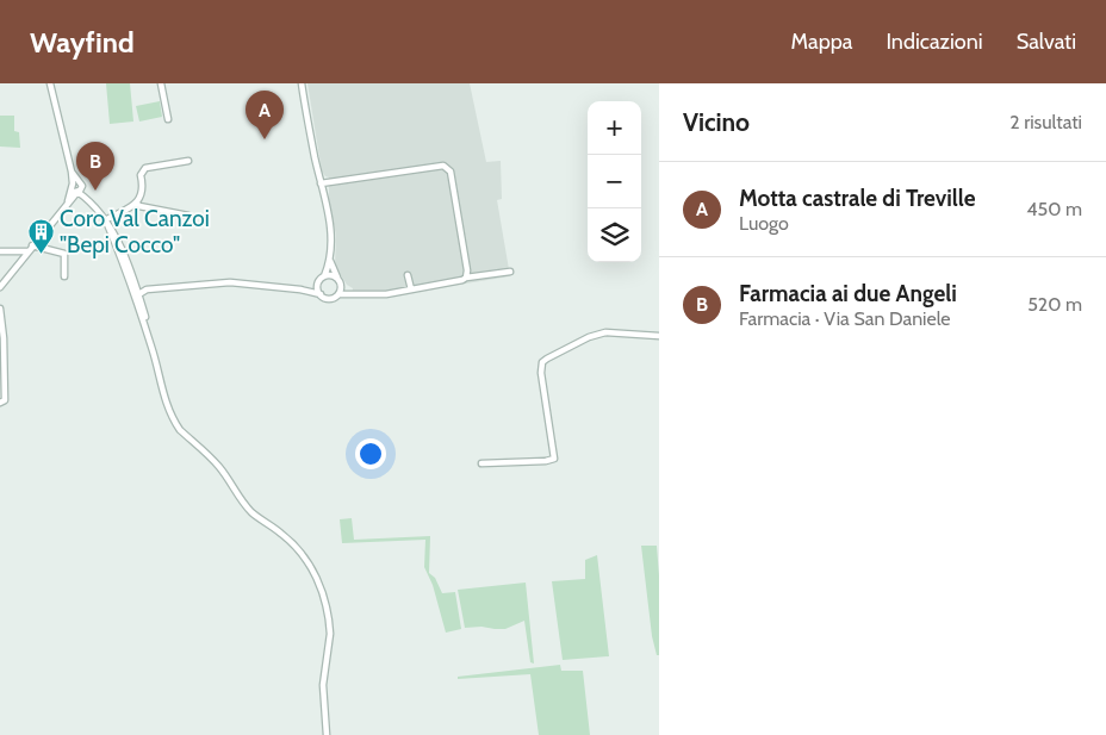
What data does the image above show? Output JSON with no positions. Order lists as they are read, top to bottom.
{
  "places": {
    "building": ["Coro Val Canzoi \"Bepi Cocco\""]
  },
  "page": {
    "header": "Wayfind",
    "nav": ["Mappa", "Indicazioni", "Salvati"],
    "heading": ["Vicino", "2 risultati"],
    "pins": ["A", "B"],
    "map_buttons": ["+", "−"],
    "list": [
      {
        "mark": "A",
        "name": "Motta castrale di Treville",
        "note": "Luogo",
        "value": "450 m"
      },
      {
        "mark": "B",
        "name": "Farmacia ai due Angeli",
        "note": "Farmacia · Via San Daniele",
        "value": "520 m"
      }
    ]
  }
}
